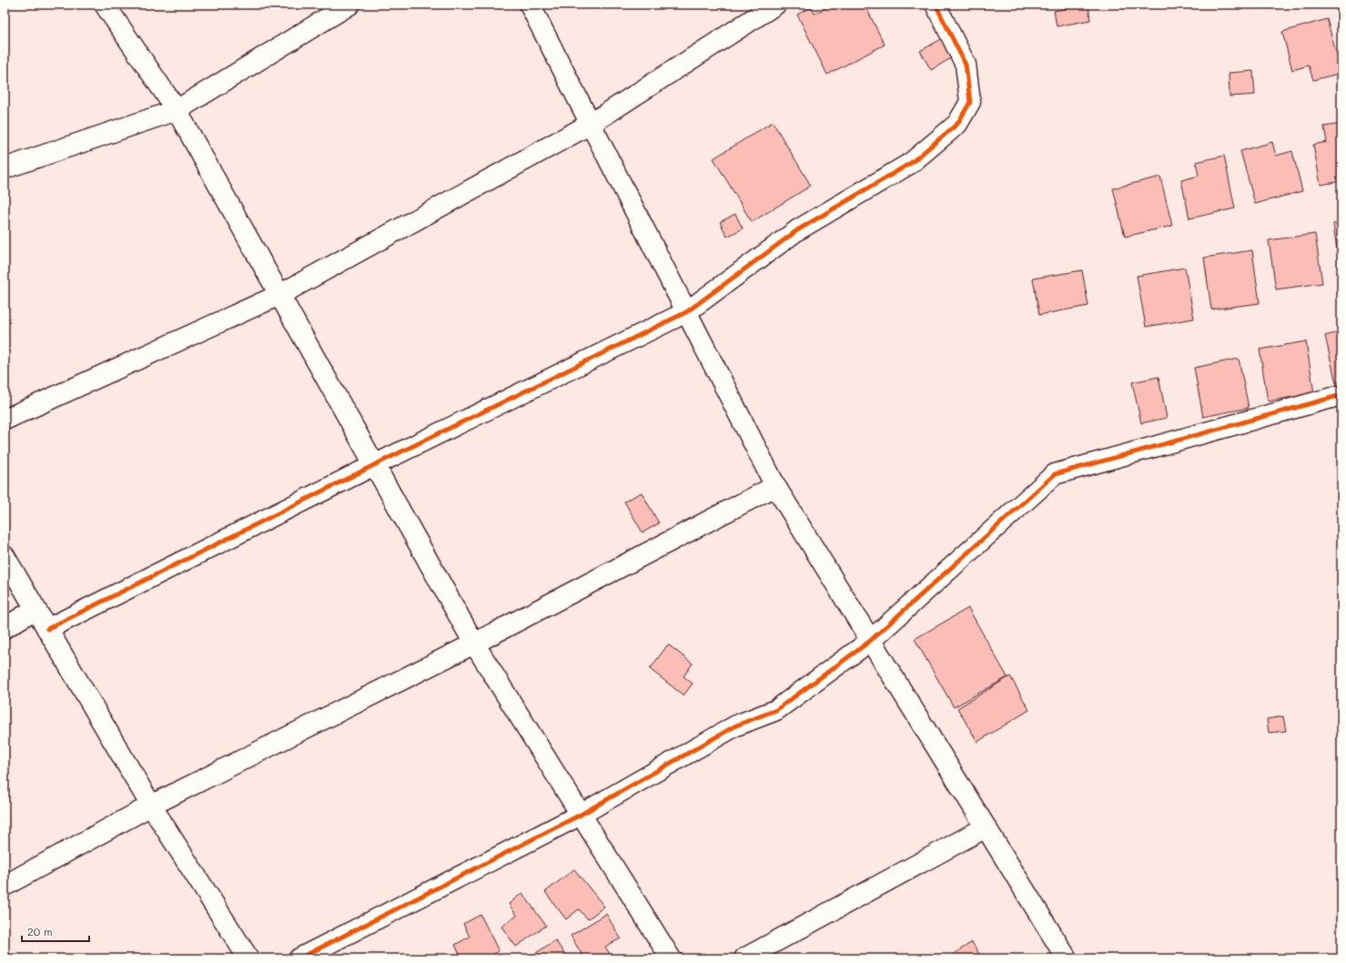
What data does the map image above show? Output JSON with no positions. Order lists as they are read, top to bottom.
{
  "scale_bar": "20 m"
}
